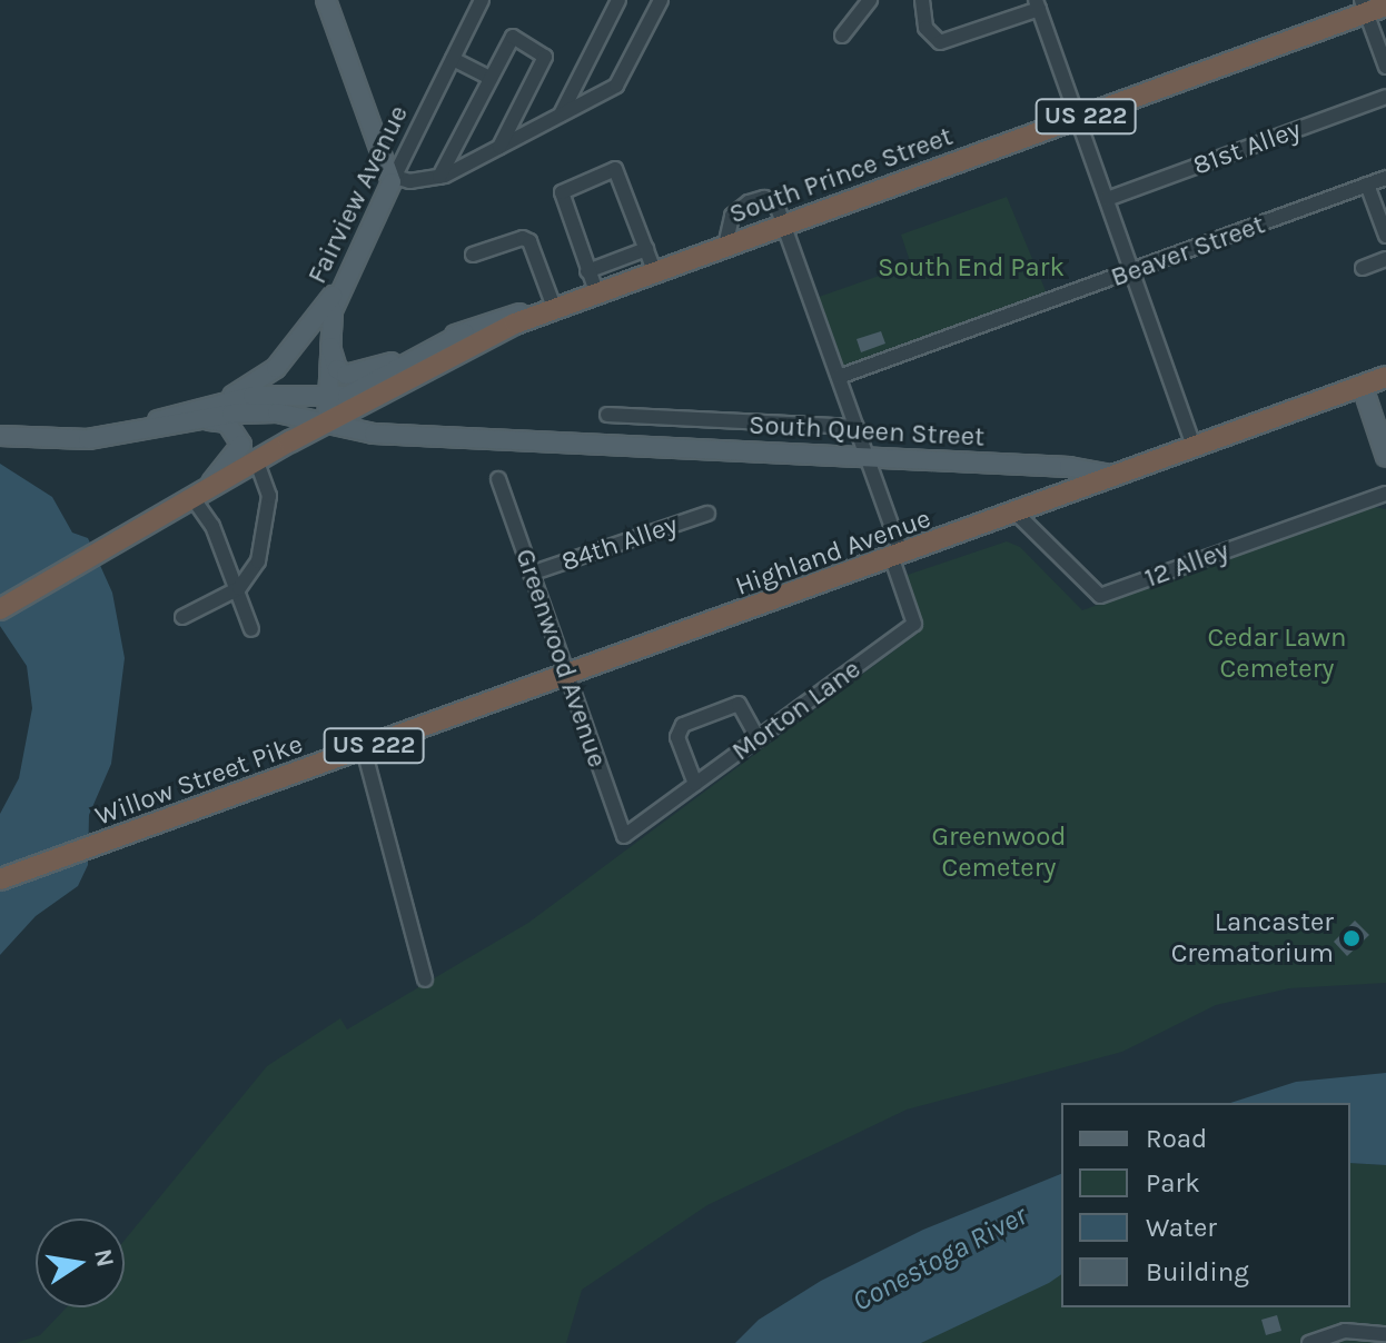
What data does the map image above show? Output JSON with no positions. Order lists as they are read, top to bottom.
{
  "streets": {
    "highway": [
      "US 222",
      "South Prince Street",
      "Highland Avenue",
      "Willow Street Pike"
    ],
    "main road": ["Fairview Avenue", "South Queen Street"],
    "street": [
      "81st Alley",
      "Beaver Street",
      "84th Alley",
      "12 Alley",
      "Greenwood Avenue",
      "Morton Lane"
    ]
  },
  "crossings": [
    ["US 222", "South Prince Street"],
    ["US 222", "Fairview Avenue"],
    ["US 222", "South Queen Street"],
    ["US 222", "Highland Avenue"],
    ["South Prince Street", "Fairview Avenue"],
    ["South Prince Street", "South Queen Street"],
    ["Fairview Avenue", "South Queen Street"],
    ["South Queen Street", "Highland Avenue"],
    ["84th Alley", "Greenwood Avenue"],
    ["Highland Avenue", "12 Alley"],
    ["Highland Avenue", "Greenwood Avenue"],
    ["Highland Avenue", "Morton Lane"],
    ["Highland Avenue", "Willow Street Pike"],
    ["Greenwood Avenue", "Morton Lane"],
    ["Greenwood Avenue", "Willow Street Pike"]
  ],
  "water": ["Conestoga River"],
  "parks": ["South End Park", "Cedar Lawn Cemetery", "Greenwood Cemetery"],
  "places": ["Lancaster Crematorium"],
  "legend": [
    "Road",
    "Park",
    "Water",
    "Building"
  ],
  "north": "right"
}
